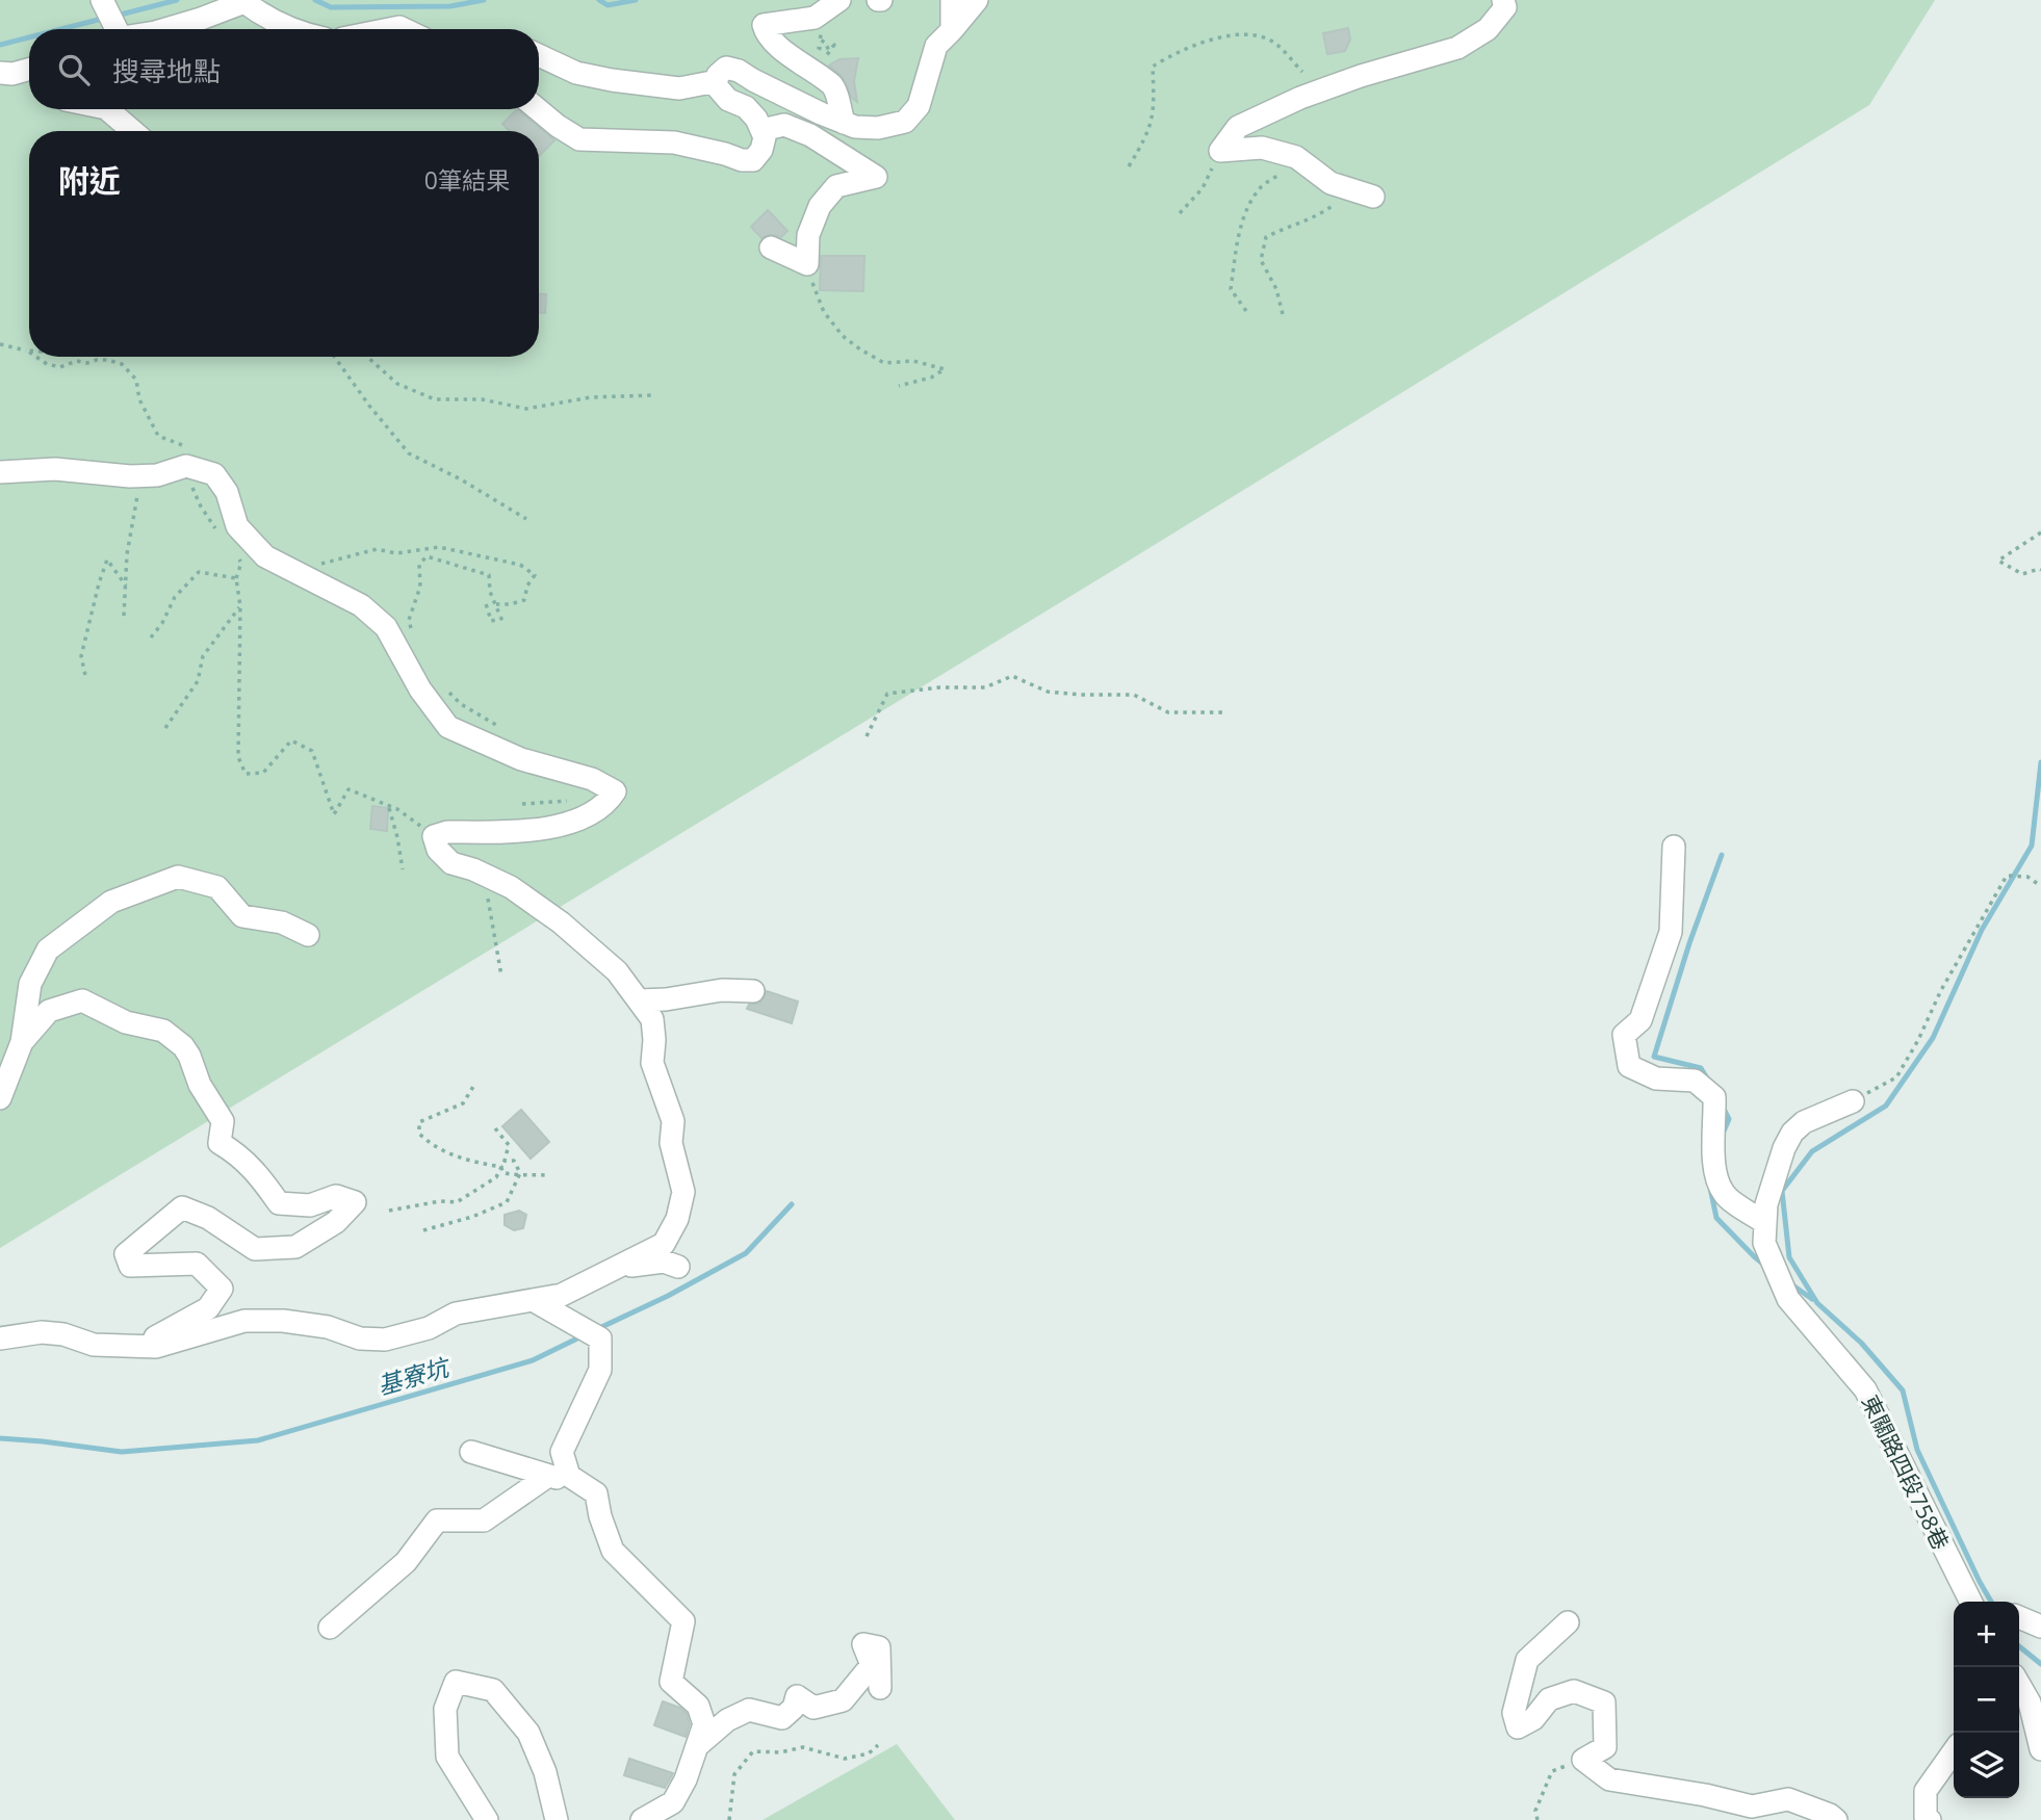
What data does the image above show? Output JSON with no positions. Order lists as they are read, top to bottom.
{
  "streets": {
    "street": ["東關路四段758巷"]
  },
  "water": ["基寮坑"],
  "page": {
    "search": "搜尋地點",
    "heading": ["附近", "0筆結果"],
    "map_buttons": ["+", "−"]
  }
}
